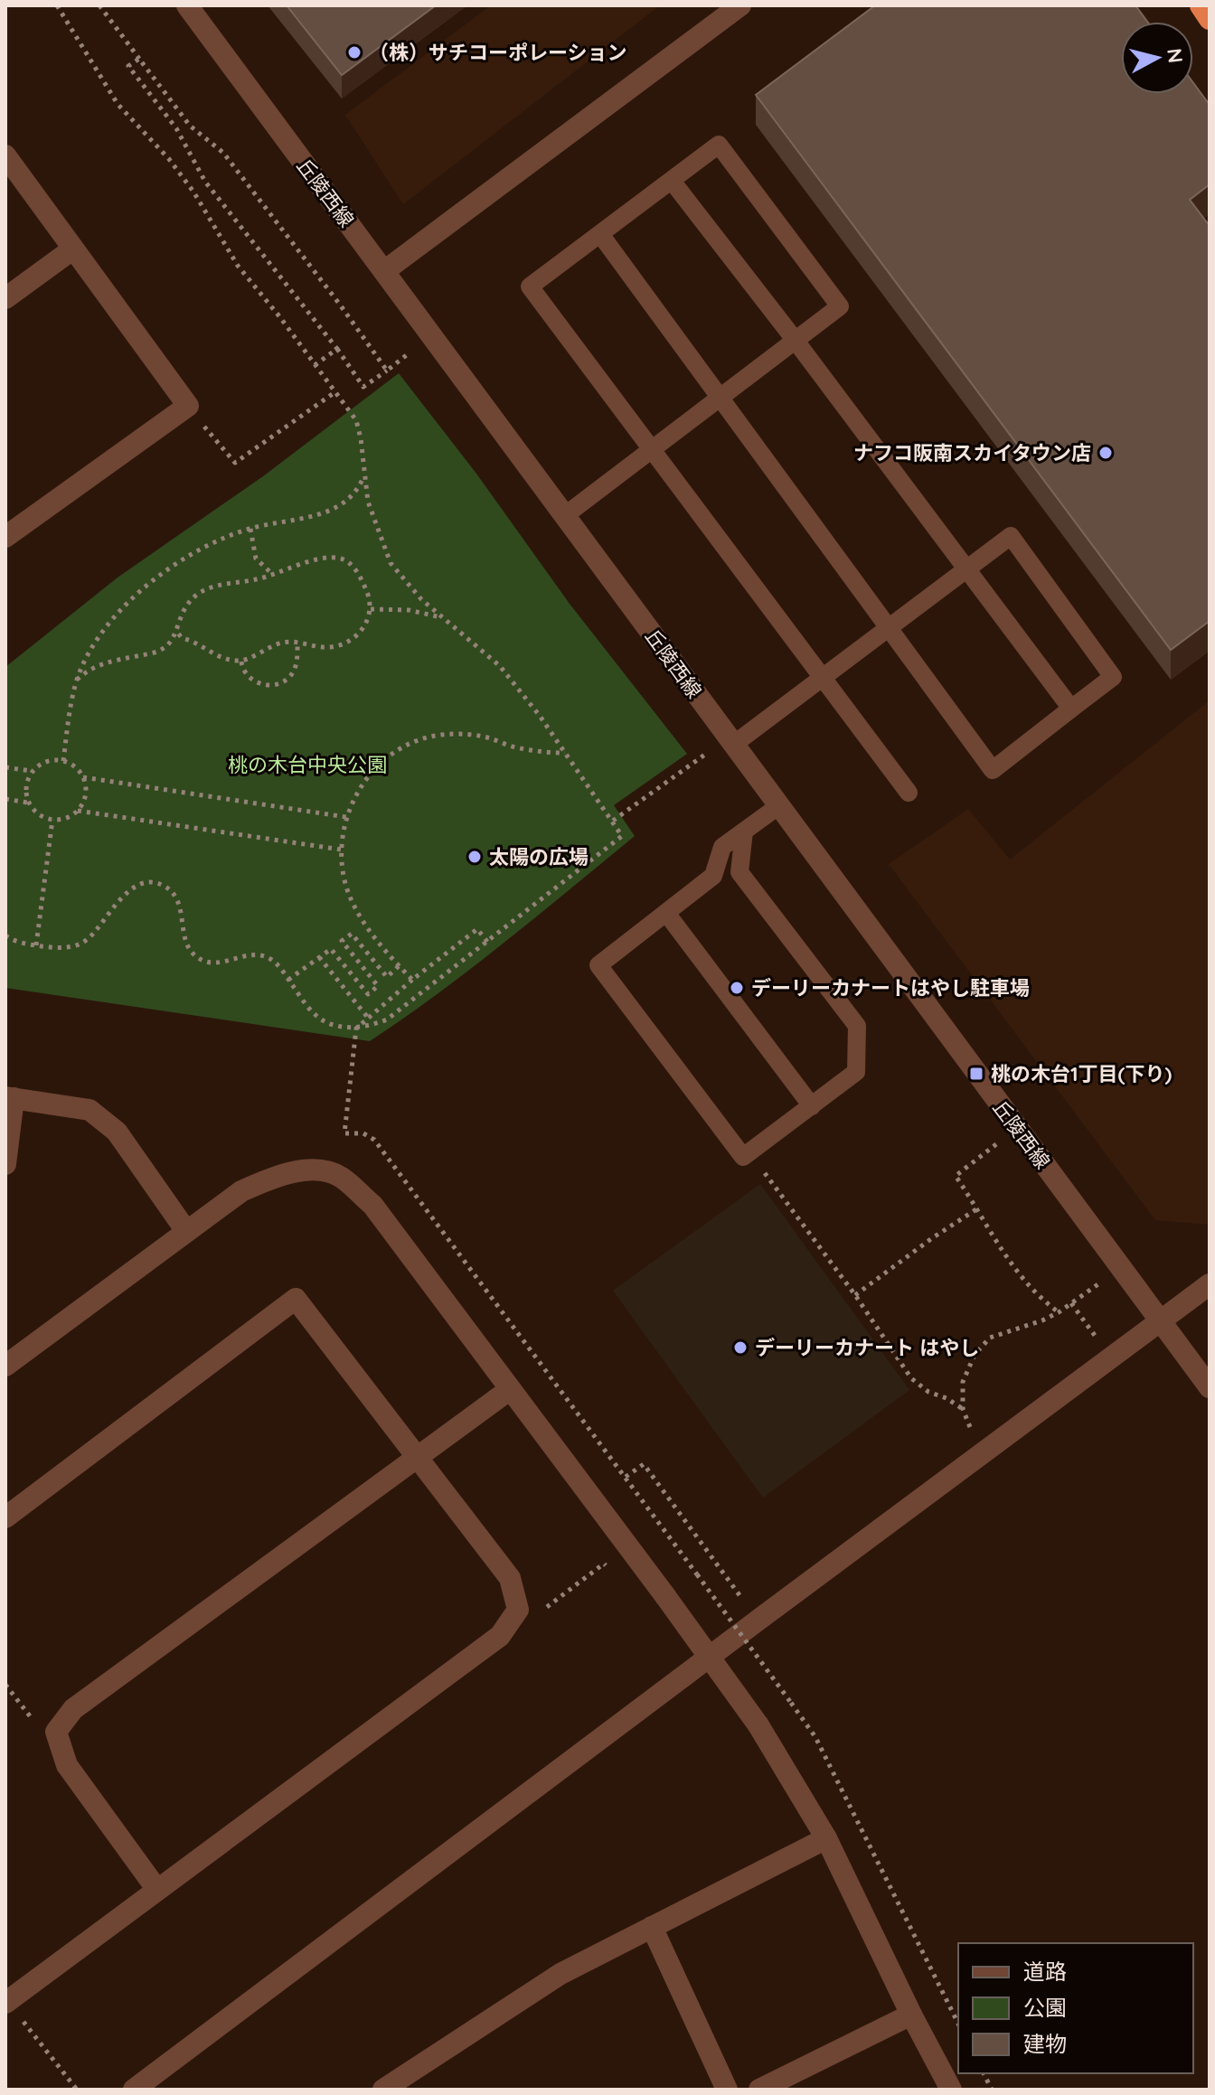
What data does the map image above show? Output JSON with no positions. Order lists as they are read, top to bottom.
{
  "streets": {
    "street": ["丘陵西線"]
  },
  "parks": ["桃の木台中央公園"],
  "places": {
    "other": [
      "（株）サチコーポレーション",
      "ナフコ阪南スカイタウン店",
      "太陽の広場",
      "デーリーカナートはやし駐車場",
      "デーリーカナート はやし"
    ],
    "transit": ["桃の木台1丁目(下り)"]
  },
  "legend": ["道路", "公園", "建物"],
  "north": "right"
}
